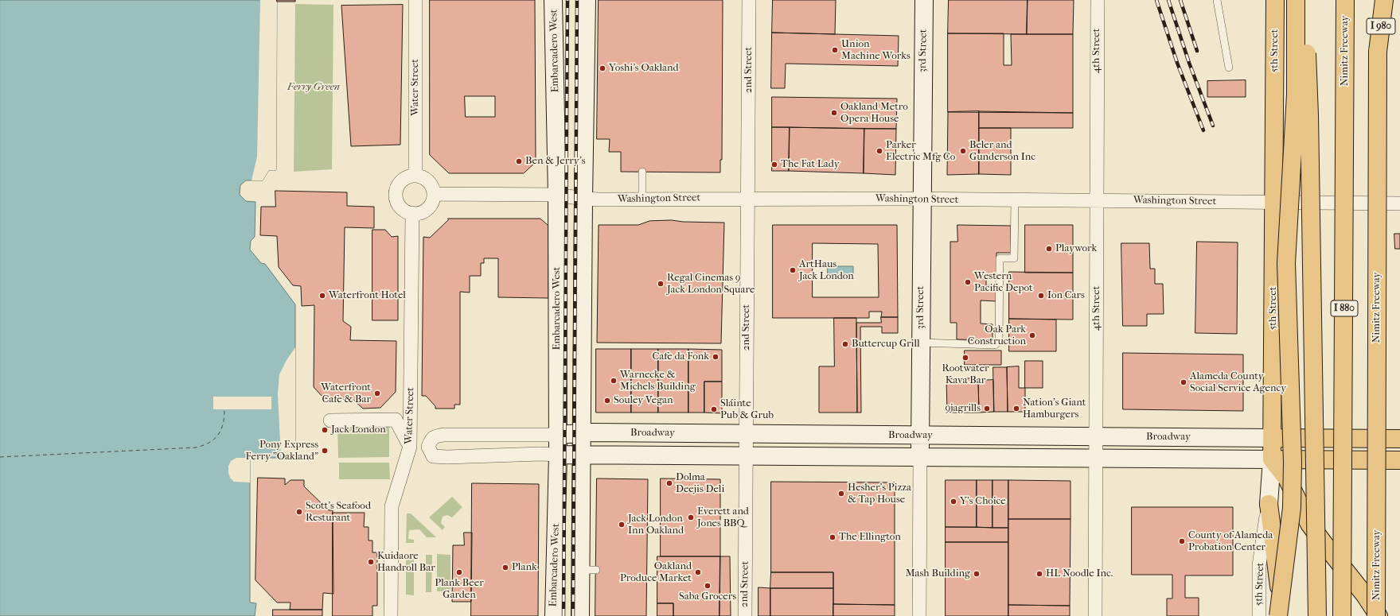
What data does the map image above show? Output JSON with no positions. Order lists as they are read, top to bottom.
{
  "streets": {
    "main road": [
      "I 980",
      "5th Street",
      "Nimitz Freeway",
      "I 880",
      "Broadway"
    ],
    "street": [
      "Embarcadero West",
      "3rd Street",
      "4th Street",
      "2nd Street",
      "Water Street",
      "Washington Street"
    ]
  },
  "crossings": [
    ["I 980", "Nimitz Freeway"],
    ["Embarcadero West", "Washington Street"],
    ["Embarcadero West", "Broadway"],
    ["3rd Street", "Washington Street"],
    ["3rd Street", "Broadway"],
    ["4th Street", "Washington Street"],
    ["4th Street", "Broadway"],
    ["5th Street", "Washington Street"],
    ["5th Street", "Broadway"],
    ["2nd Street", "Washington Street"],
    ["2nd Street", "Broadway"],
    ["Water Street", "Washington Street"]
  ],
  "parks": ["Ferry Green"],
  "places": [
    "Union Machine Works",
    "Yoshi's Oakland",
    "Oakland Metro Opera House",
    "Parker Electric Mfg Co",
    "Beler and Gunderson Inc",
    "Ben & Jerry's",
    "The Fat Lady",
    "Playwork",
    "ArtHaus Jack London",
    "Western Pacific Depot",
    "Regal Cinemas 9 Jack London Square",
    "Waterfront Hotel",
    "Ion Cars",
    "Oak Park Construction",
    "Buttercup Grill",
    "Cafe da Fonk",
    "Rootwater Kava Bar",
    "Warnecke & Michels Building",
    "Alameda County Social Service Agency",
    "Waterfront Cafe & Bar",
    "Souley Vegan",
    "9jagrills",
    "Nation's Giant Hamburgers",
    "Sláinte Pub & Grub",
    "Jack London",
    "Pony Express Ferry \"Oakland\"",
    "Dolma Deejis Deli",
    "Hesher's Pizza & Tap House",
    "Y's Choice",
    "Scott's Seafood Resturant",
    "Everett and Jones BBQ",
    "Jack London Inn Oakland",
    "The Ellington",
    "County of Alameda Probation Center",
    "Kuidaore Handroll Bar",
    "Plank",
    "Plank Beer Garden",
    "Oakland Produce Market",
    "Mash Building",
    "HL Noodle Inc.",
    "Saba Grocers"
  ]
}
